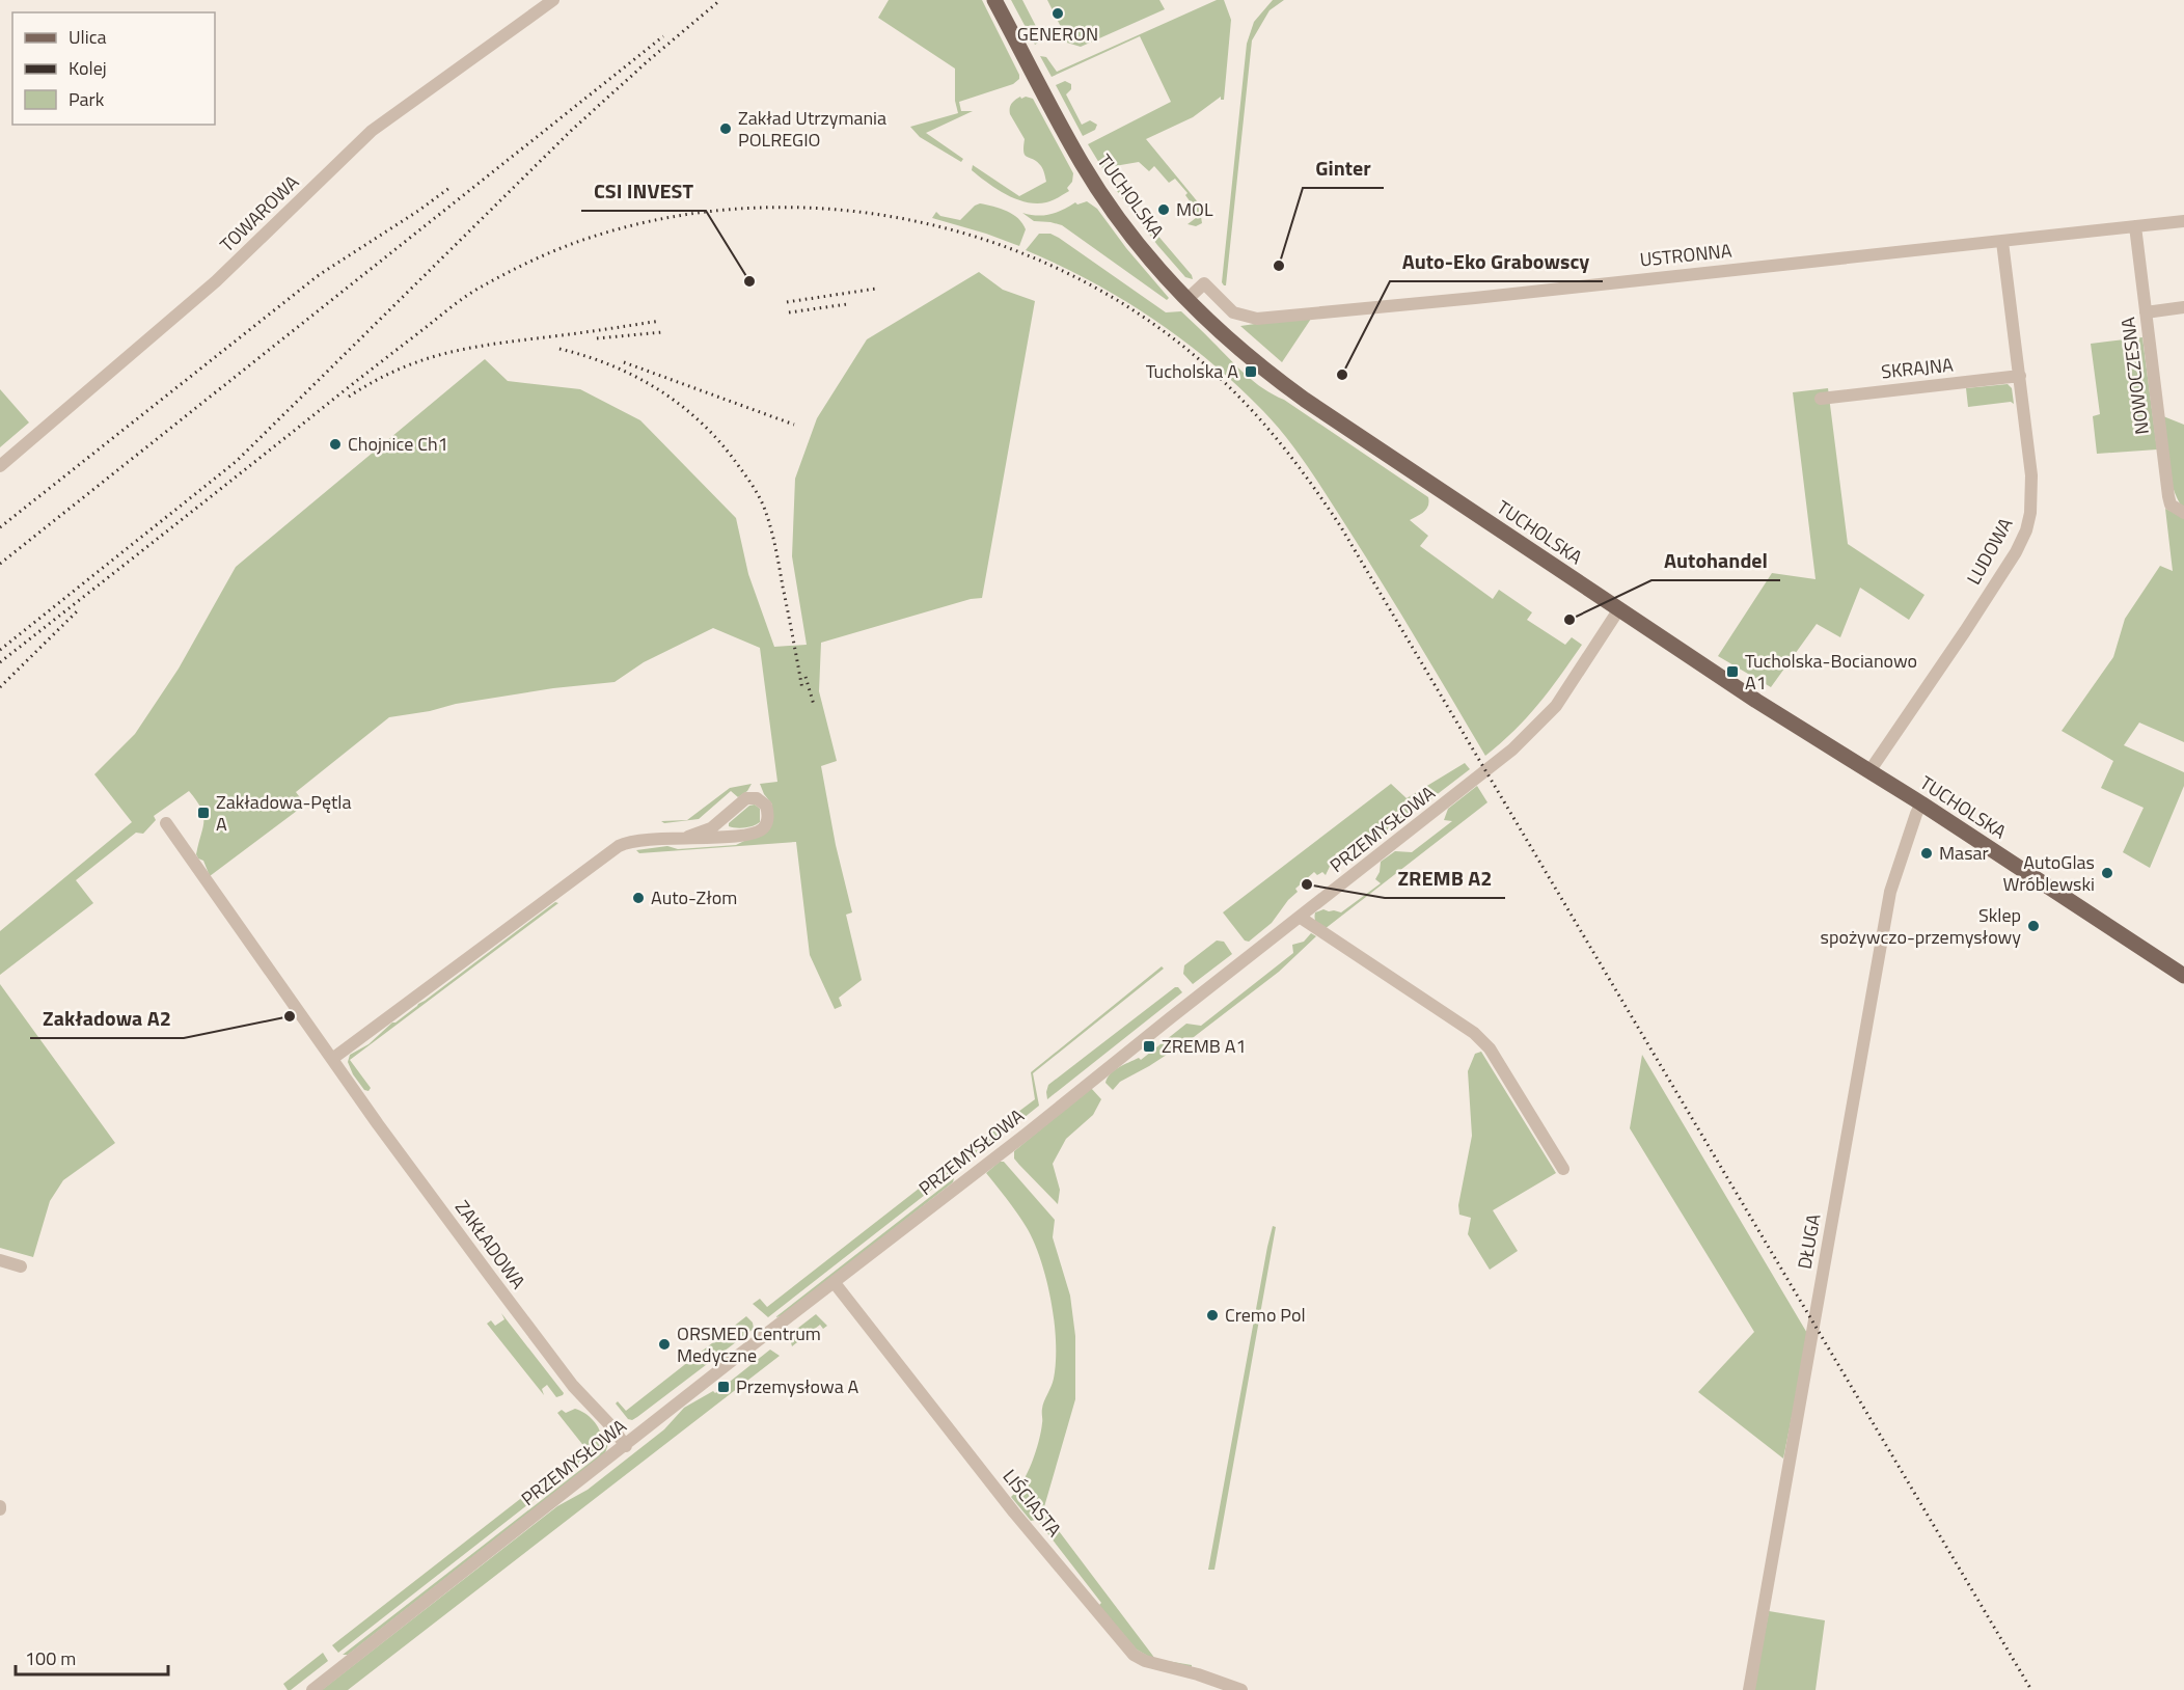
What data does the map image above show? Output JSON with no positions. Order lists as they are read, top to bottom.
{
  "streets": {
    "main road": ["TUCHOLSKA"],
    "street": [
      "TOWAROWA",
      "USTRONNA",
      "SKRAJNA",
      "NOWOCZESNA",
      "LUDOWA",
      "PRZEMYSŁOWA",
      "DŁUGA",
      "ZAKŁADOWA",
      "LIŚCIASTA"
    ]
  },
  "crossings": [
    ["TUCHOLSKA", "USTRONNA"],
    ["TUCHOLSKA", "LUDOWA"],
    ["TUCHOLSKA", "PRZEMYSŁOWA"],
    ["TUCHOLSKA", "DŁUGA"],
    ["USTRONNA", "NOWOCZESNA"],
    ["USTRONNA", "LUDOWA"],
    ["SKRAJNA", "LUDOWA"],
    ["PRZEMYSŁOWA", "ZAKŁADOWA"],
    ["PRZEMYSŁOWA", "LIŚCIASTA"]
  ],
  "places": {
    "other": [
      "GENERON",
      "Zakład Utrzymania POLREGIO",
      "MOL",
      "Ginter",
      "CSI INVEST",
      "Auto-Eko Grabowscy",
      "Chojnice Ch1",
      "Autohandel",
      "Masar",
      "AutoGlas Wróblewski",
      "ZREMB A2",
      "Auto-Złom",
      "Sklep spożywczo-przemysłowy",
      "Zakładowa A2",
      "Cremo Pol",
      "ORSMED Centrum Medyczne"
    ],
    "transit": [
      "Tucholska A",
      "Tucholska-Bocianowo A1",
      "Zakładowa-Pętla A",
      "ZREMB A1",
      "Przemysłowa A"
    ]
  },
  "legend": ["Ulica", "Kolej", "Park"],
  "scale_bar": "100 m"
}
